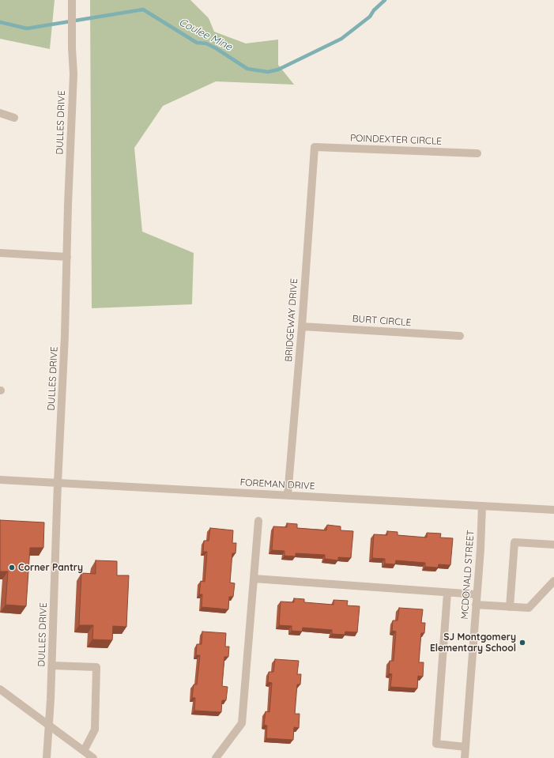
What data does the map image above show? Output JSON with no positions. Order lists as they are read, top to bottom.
{
  "streets": {
    "street": [
      "DULLES DRIVE",
      "POINDEXTER CIRCLE",
      "BRIDGEWAY DRIVE",
      "BURT CIRCLE",
      "FOREMAN DRIVE",
      "MCDONALD STREET"
    ]
  },
  "crossings": [
    ["DULLES DRIVE", "FOREMAN DRIVE"],
    ["POINDEXTER CIRCLE", "BRIDGEWAY DRIVE"],
    ["BRIDGEWAY DRIVE", "BURT CIRCLE"],
    ["BRIDGEWAY DRIVE", "FOREMAN DRIVE"],
    ["FOREMAN DRIVE", "MCDONALD STREET"]
  ],
  "water": ["Coulee Mine"],
  "places": ["Corner Pantry", "SJ Montgomery Elementary School"]
}
